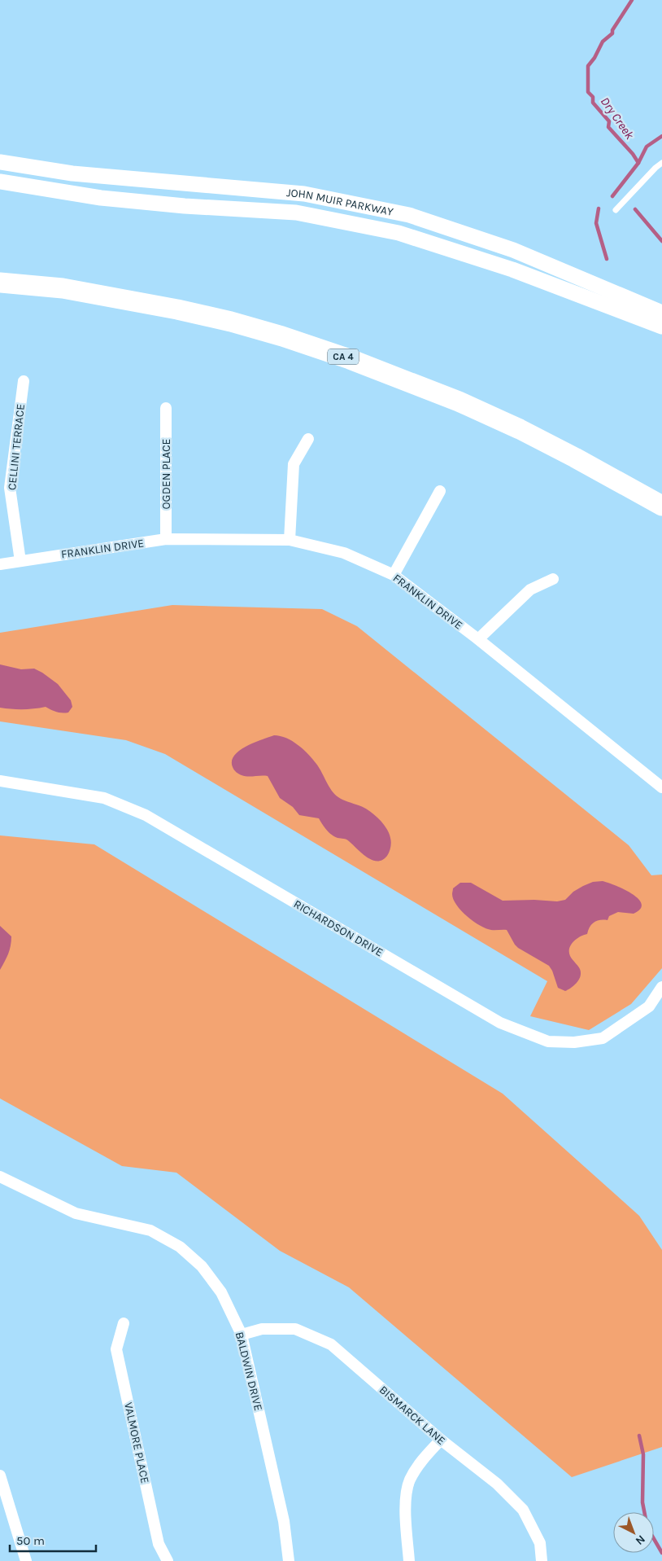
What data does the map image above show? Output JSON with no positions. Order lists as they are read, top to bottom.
{
  "streets": {
    "highway": ["CA 4"],
    "street": [
      "JOHN MUIR PARKWAY",
      "CELLINI TERRACE",
      "OGDEN PLACE",
      "FRANKLIN DRIVE",
      "RICHARDSON DRIVE",
      "BALDWIN DRIVE",
      "BISMARCK LANE",
      "VALMORE PLACE"
    ]
  },
  "crossings": [
    ["CELLINI TERRACE", "FRANKLIN DRIVE"],
    ["OGDEN PLACE", "FRANKLIN DRIVE"],
    ["BALDWIN DRIVE", "BISMARCK LANE"]
  ],
  "water": ["Dry Creek"],
  "scale_bar": "50 m",
  "north": "bottom right"
}
